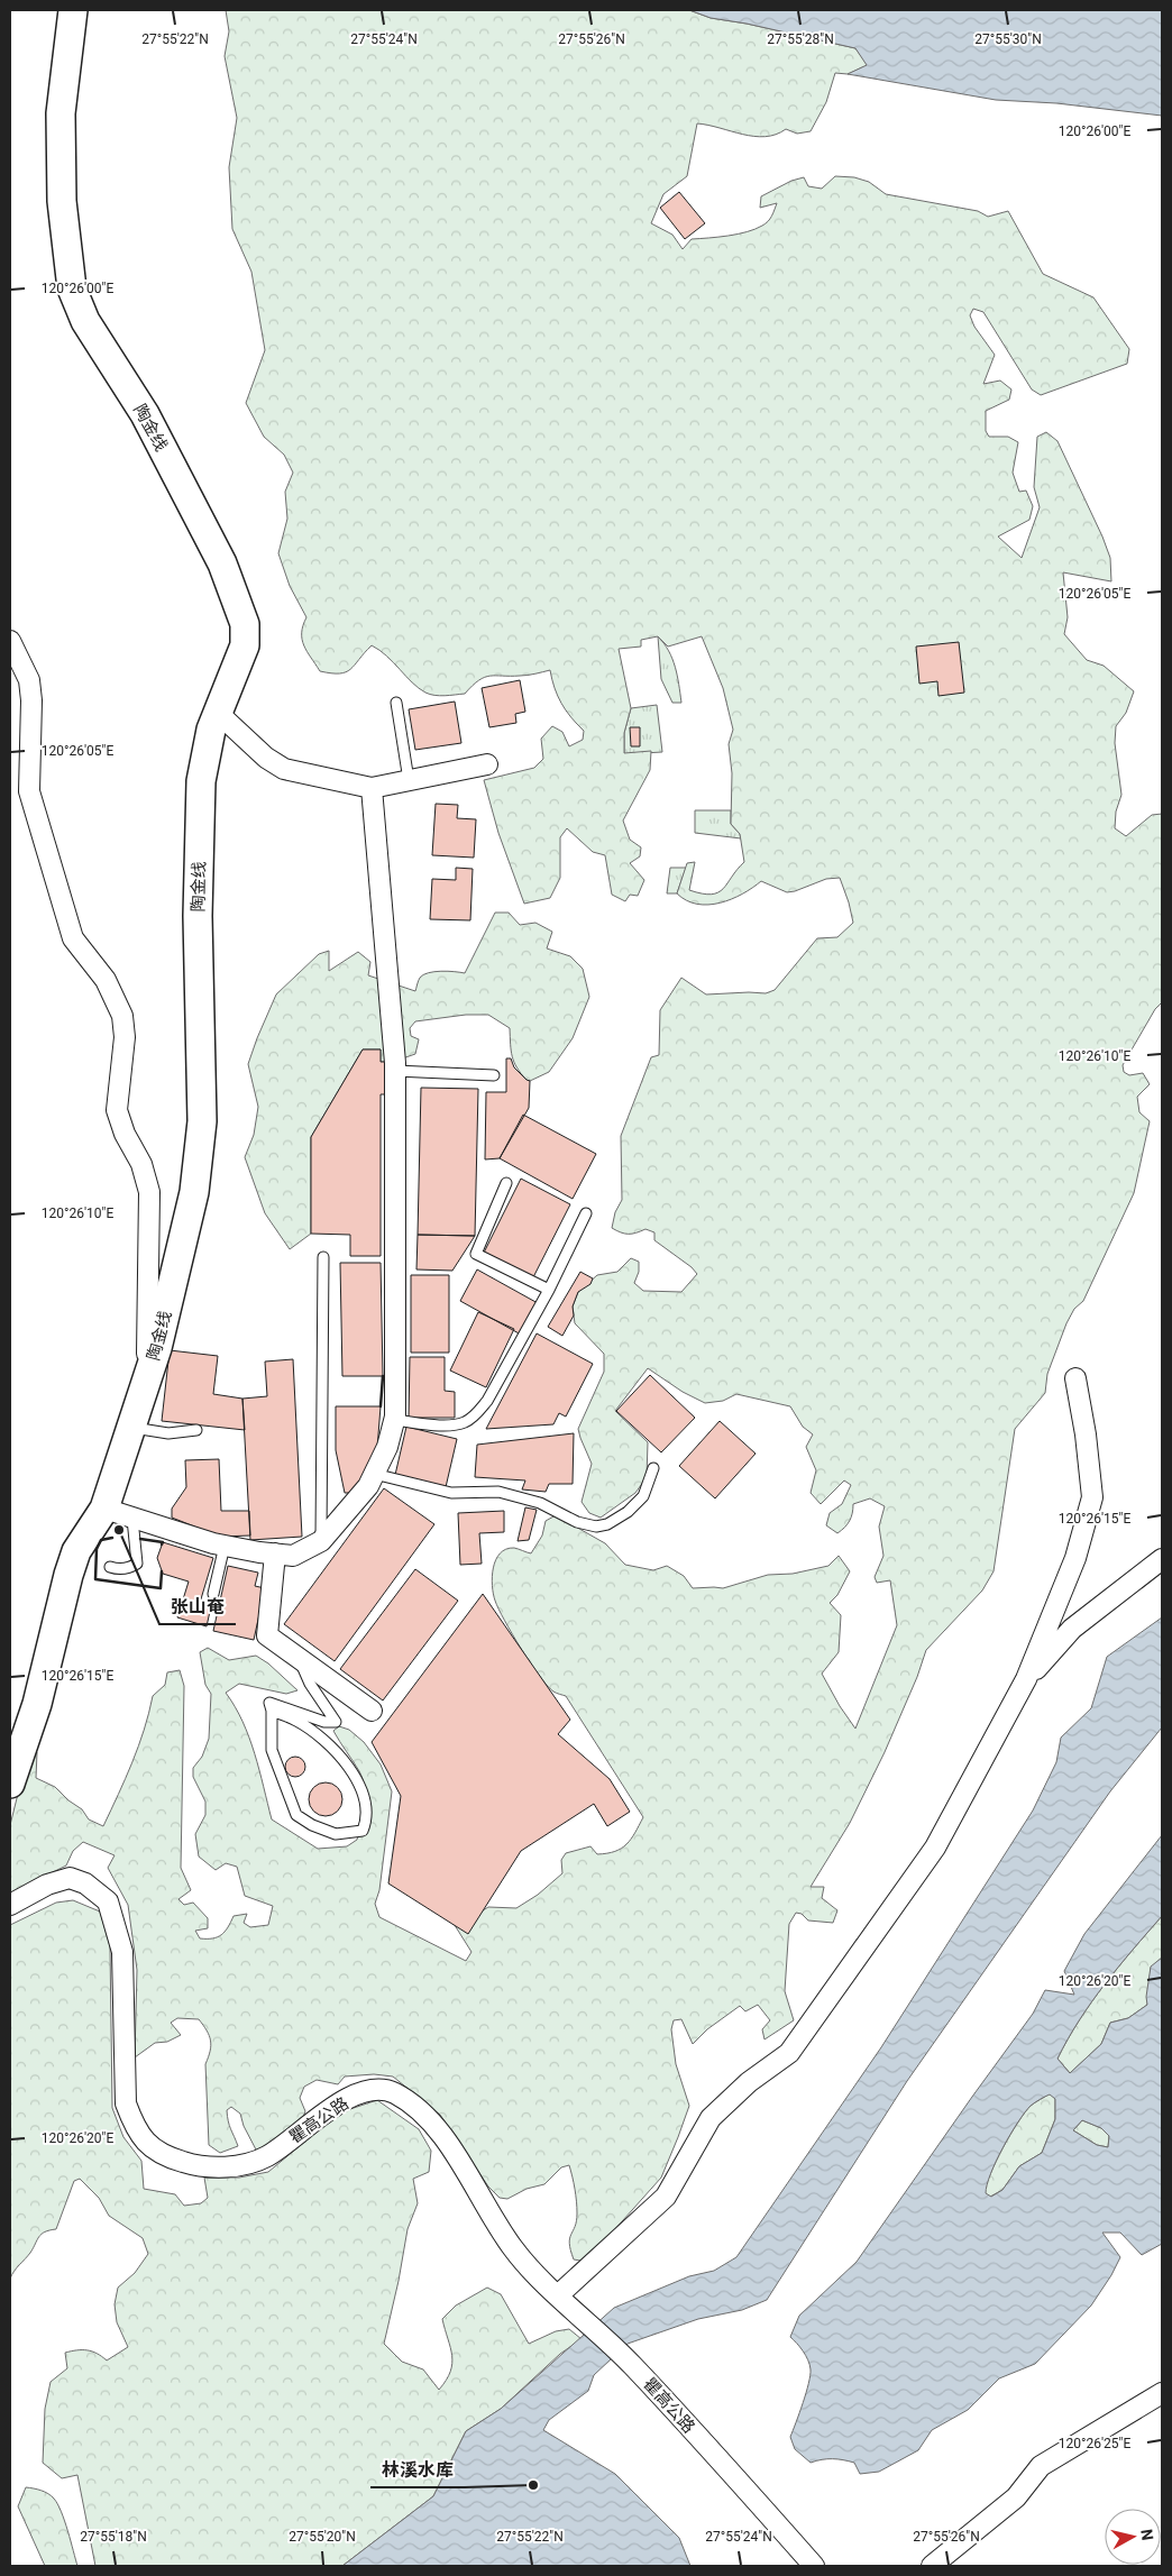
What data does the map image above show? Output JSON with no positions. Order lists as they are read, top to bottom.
{
  "streets": {
    "street": ["陶金线", "瞿高公路"]
  },
  "places": ["张山奄", "林溪水库"],
  "north": "right",
  "coordinates": [
    "27°55'22\"N",
    "27°55'24\"N",
    "27°55'26\"N",
    "27°55'28\"N",
    "27°55'30\"N",
    "120°26'00\"E",
    "120°26'05\"E",
    "120°26'10\"E",
    "120°26'15\"E",
    "120°26'20\"E",
    "120°26'25\"E",
    "27°55'18\"N",
    "27°55'20\"N"
  ]
}
